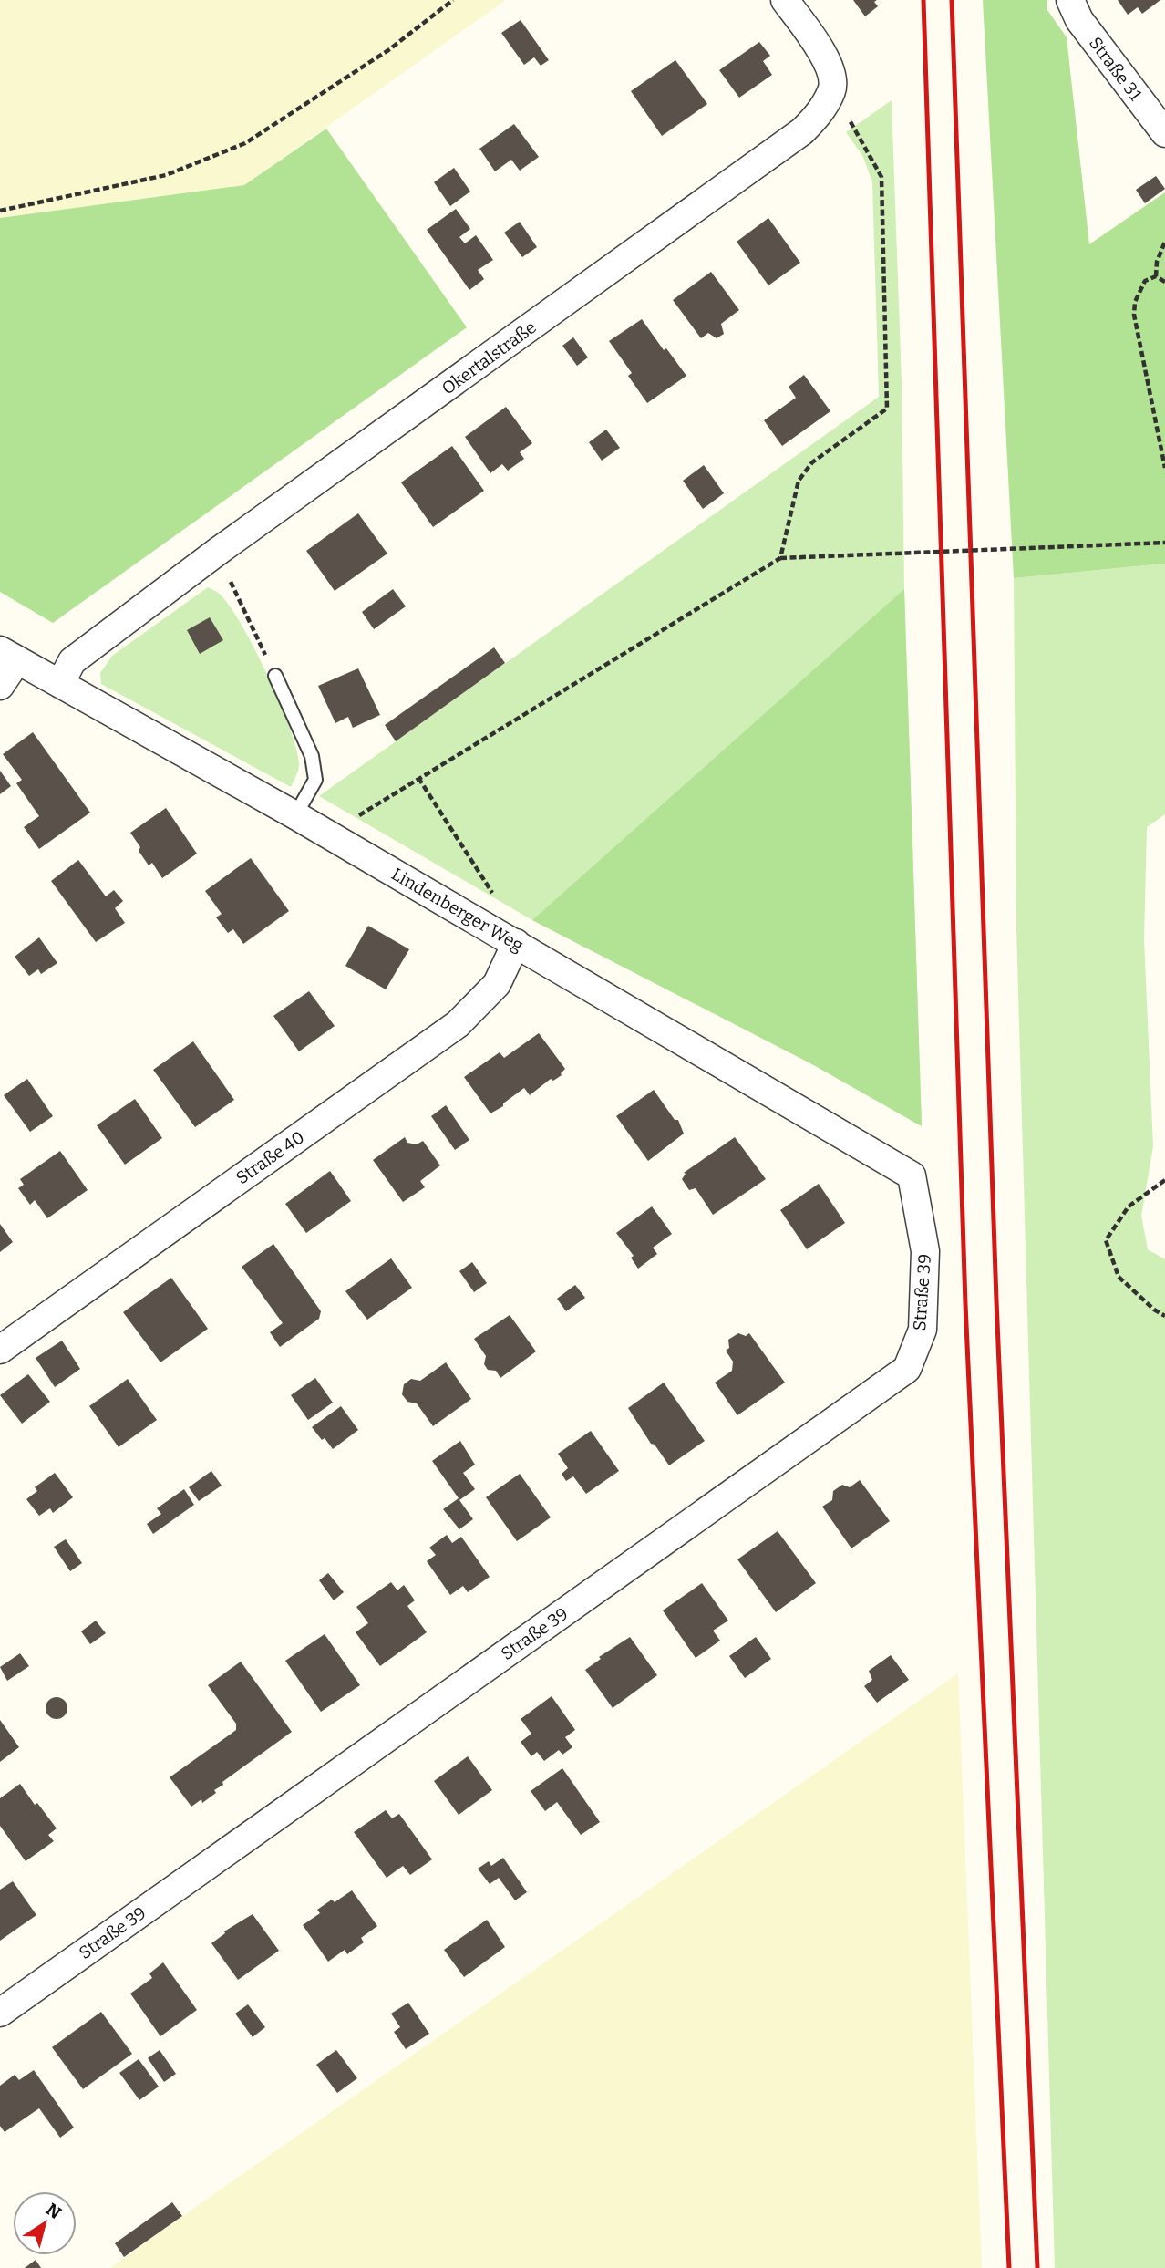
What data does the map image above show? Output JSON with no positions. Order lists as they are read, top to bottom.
{
  "streets": {
    "street": [
      "Straße 31",
      "Okertalstraße",
      "Lindenberger Weg",
      "Straße 40",
      "Straße 39"
    ]
  },
  "crossings": [
    ["Okertalstraße", "Lindenberger Weg"],
    ["Lindenberger Weg", "Straße 40"],
    ["Lindenberger Weg", "Straße 39"]
  ],
  "north": "top right"
}
